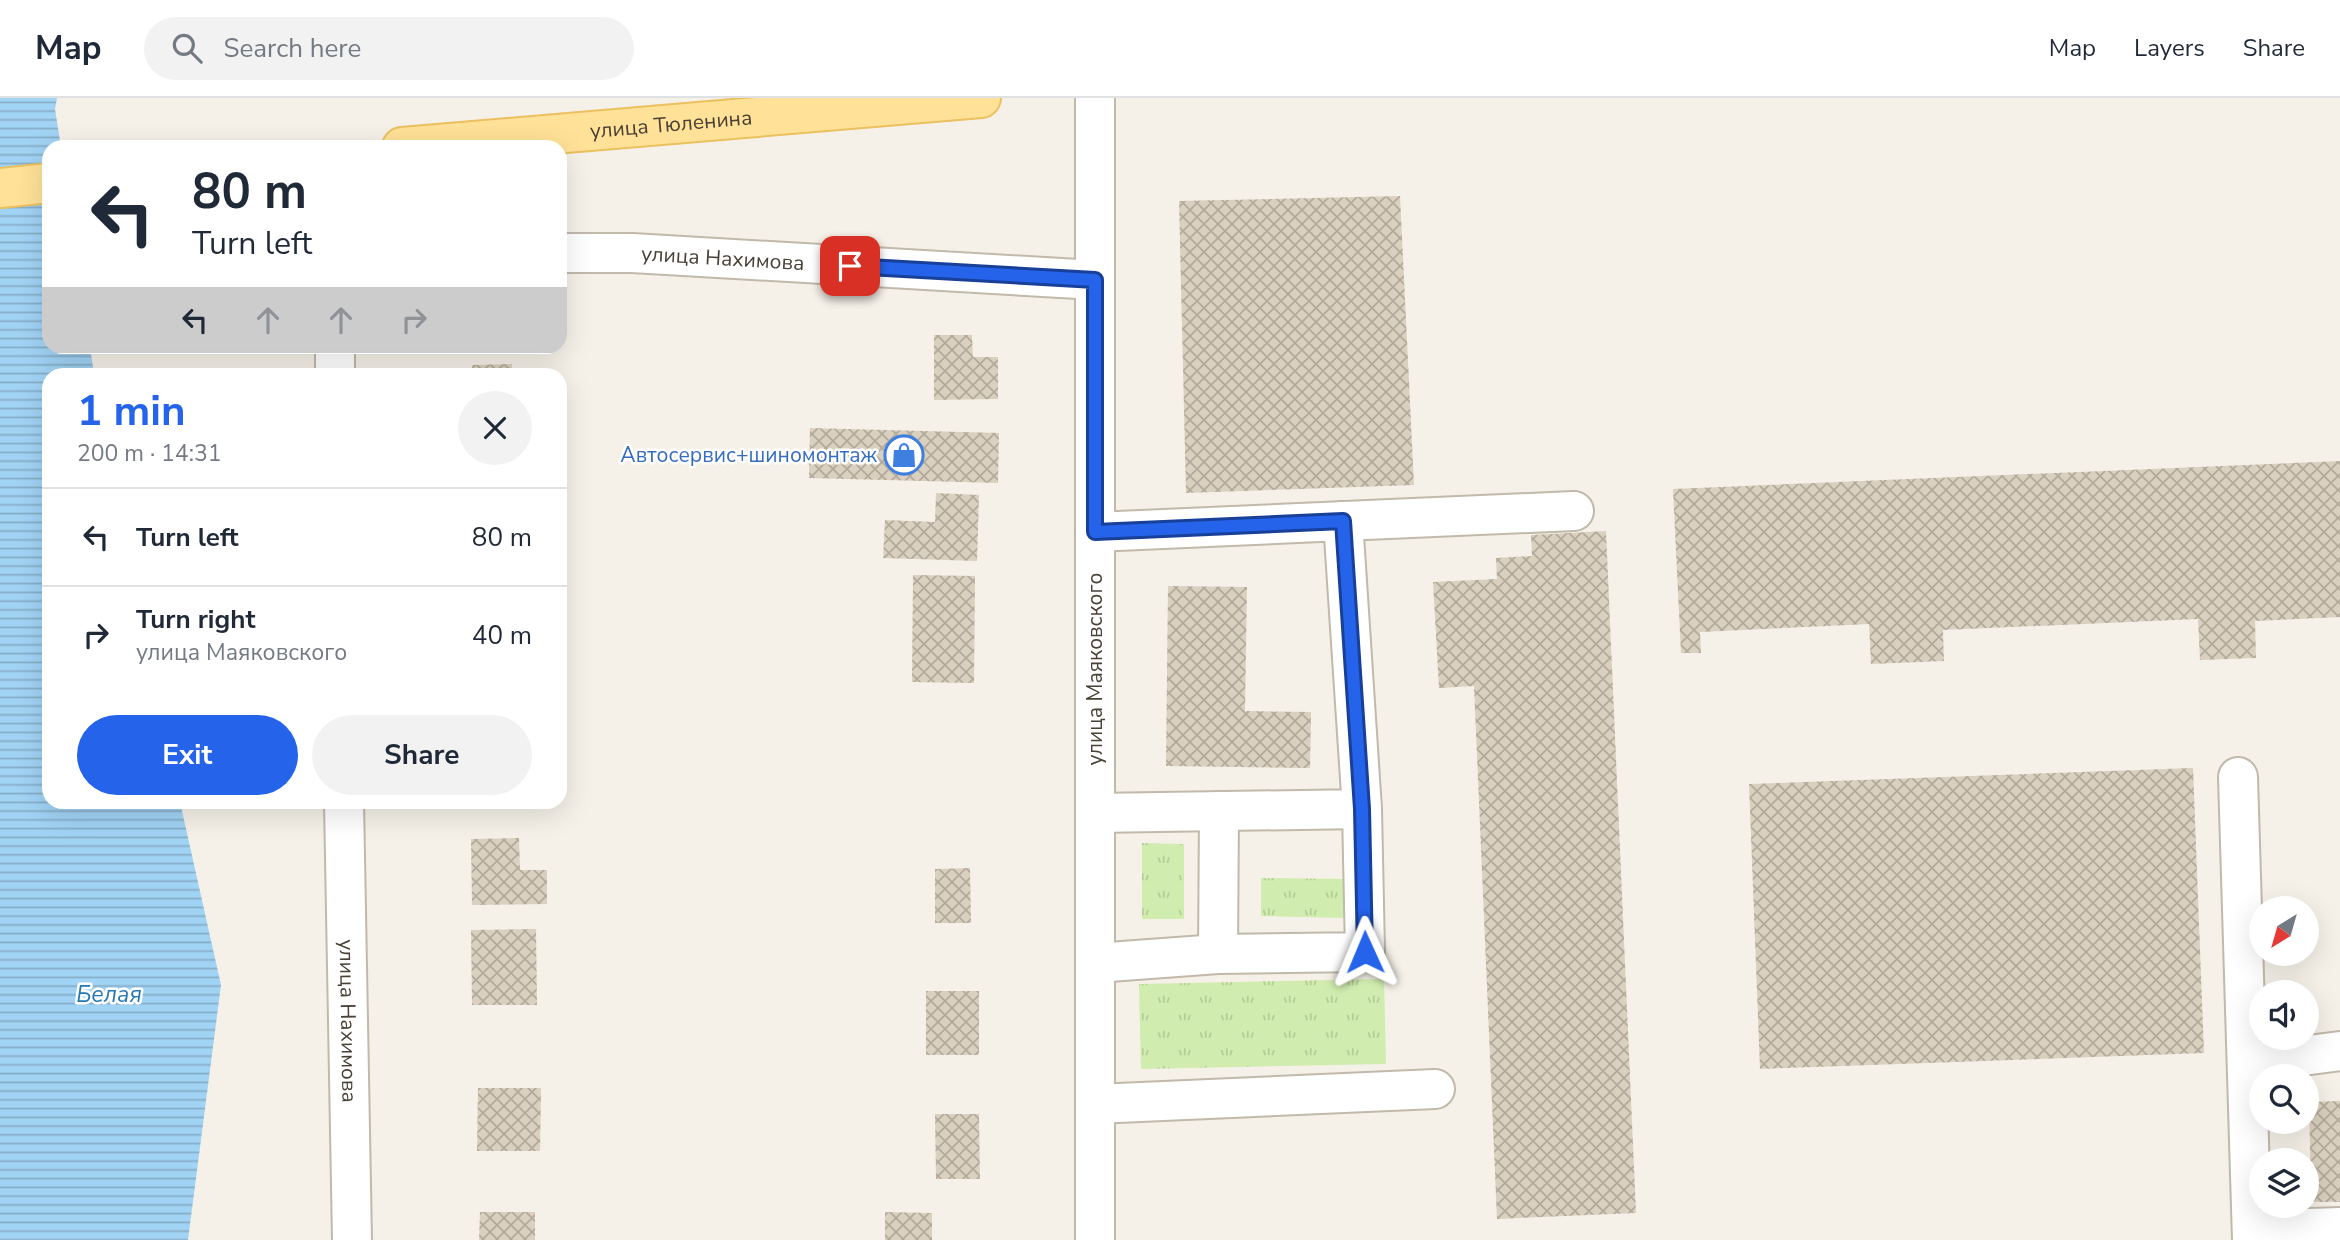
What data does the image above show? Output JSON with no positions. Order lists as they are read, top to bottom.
{
  "streets": {
    "main road": ["улица Тюленина"],
    "street": ["улица Нахимова", "улица Маяковского"]
  },
  "crossings": [
    ["улица Нахимова", "улица Маяковского"]
  ],
  "water": ["Белая"],
  "places": {
    "shop": ["Автосервис+шиномонтаж"]
  },
  "north": "bottom left",
  "page": {
    "header": "Map",
    "search": "Search here",
    "nav": ["Map", "Layers", "Share"],
    "turn": ["80 m", "Turn left"],
    "heading": ["1 min", "200 m · 14:31"],
    "list": [
      {
        "name": "Turn left",
        "value": "80 m"
      },
      {
        "name": "Turn right",
        "note": "улица Маяковского",
        "value": "40 m"
      }
    ],
    "buttons": ["Exit", "Share"]
  }
}
